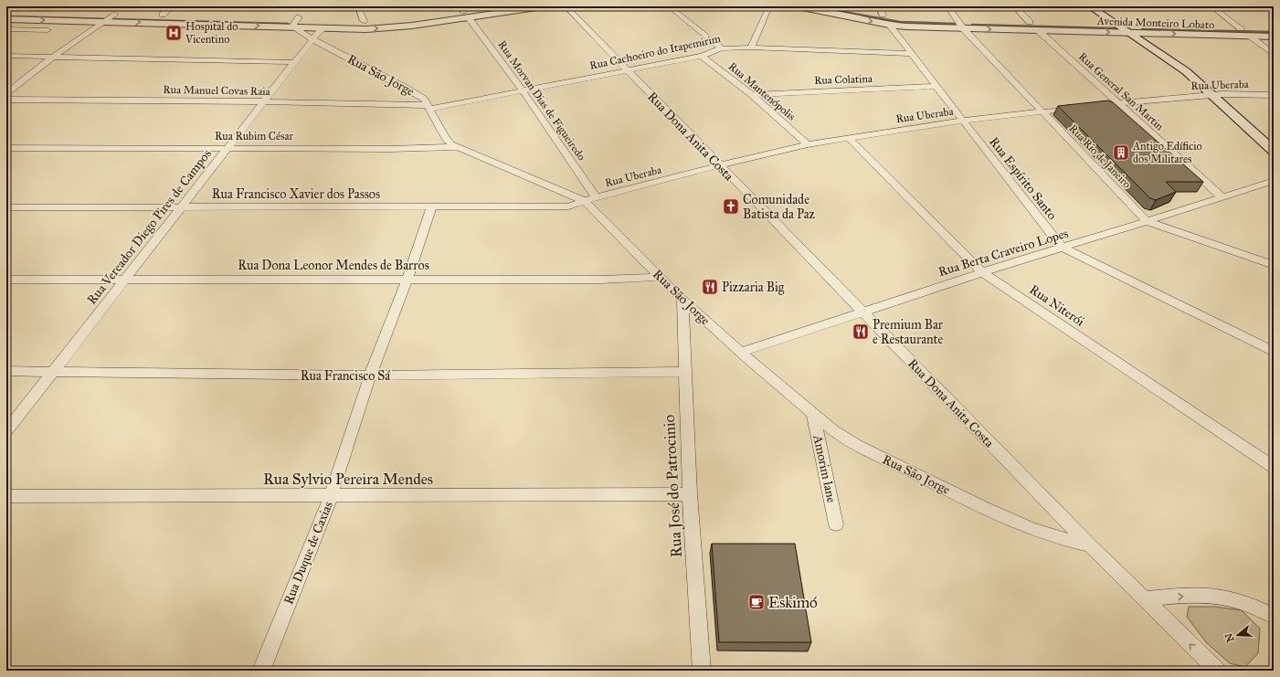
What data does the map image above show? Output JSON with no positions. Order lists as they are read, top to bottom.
{
  "streets": {
    "street": [
      "Avenida Monteiro Lobato",
      "Rua Cachoeiro do Itapemirim",
      "Rua São Jorge",
      "Rua Colatina",
      "Rua Uberaba",
      "Rua Manuel Covas Raia",
      "Rua Mantenópolis",
      "Rua General San Martin",
      "Rua Morvan Dias de Figueiredo",
      "Rua Rubim César",
      "Rua Dona Anita Costa",
      "Rua Rio de Janeiro",
      "Rua Espírito Santo",
      "Rua Francisco Xavier dos Passos",
      "Rua Vereador Diego Pires de Campos",
      "Rua Berta Craveiro Lopes",
      "Rua Dona Leonor Mendes de Barros",
      "Rua Niterói",
      "Rua Francisco Sá",
      "Amorim lane",
      "Rua Sylvio Pereira Mendes",
      "Rua José do Patrocinio",
      "Rua Duque de Caxias"
    ]
  },
  "crossings": [
    ["Avenida Monteiro Lobato", "Rua General San Martin"],
    ["Avenida Monteiro Lobato", "Rua Rio de Janeiro"],
    ["Avenida Monteiro Lobato", "Rua Espírito Santo"],
    ["Rua Cachoeiro do Itapemirim", "Rua São Jorge"],
    ["Rua Cachoeiro do Itapemirim", "Rua Manuel Covas Raia"],
    ["Rua Cachoeiro do Itapemirim", "Rua Mantenópolis"],
    ["Rua Cachoeiro do Itapemirim", "Rua Morvan Dias de Figueiredo"],
    ["Rua Cachoeiro do Itapemirim", "Rua Dona Anita Costa"],
    ["Rua Cachoeiro do Itapemirim", "Rua Espírito Santo"],
    ["Rua São Jorge", "Rua Uberaba"],
    ["Rua São Jorge", "Rua Manuel Covas Raia"],
    ["Rua São Jorge", "Rua Rubim César"],
    ["Rua São Jorge", "Rua Dona Anita Costa"],
    ["Rua São Jorge", "Rua Francisco Xavier dos Passos"],
    ["Rua São Jorge", "Rua Vereador Diego Pires de Campos"],
    ["Rua São Jorge", "Rua Berta Craveiro Lopes"],
    ["Rua São Jorge", "Rua Dona Leonor Mendes de Barros"],
    ["Rua São Jorge", "Amorim lane"],
    ["Rua São Jorge", "Rua José do Patrocinio"],
    ["Rua Colatina", "Rua Mantenópolis"],
    ["Rua Colatina", "Rua Espírito Santo"],
    ["Rua Uberaba", "Rua Mantenópolis"],
    ["Rua Uberaba", "Rua General San Martin"],
    ["Rua Uberaba", "Rua Morvan Dias de Figueiredo"],
    ["Rua Uberaba", "Rua Dona Anita Costa"],
    ["Rua Uberaba", "Rua Rio de Janeiro"],
    ["Rua Uberaba", "Rua Espírito Santo"],
    ["Rua Uberaba", "Rua Francisco Xavier dos Passos"],
    ["Rua Uberaba", "Rua Niterói"],
    ["Rua Manuel Covas Raia", "Rua Vereador Diego Pires de Campos"],
    ["Rua General San Martin", "Rua Berta Craveiro Lopes"],
    ["Rua Rubim César", "Rua Vereador Diego Pires de Campos"],
    ["Rua Dona Anita Costa", "Rua Berta Craveiro Lopes"],
    ["Rua Rio de Janeiro", "Rua Berta Craveiro Lopes"],
    ["Rua Espírito Santo", "Rua Berta Craveiro Lopes"],
    ["Rua Francisco Xavier dos Passos", "Rua Vereador Diego Pires de Campos"],
    ["Rua Francisco Xavier dos Passos", "Rua Duque de Caxias"],
    ["Rua Vereador Diego Pires de Campos", "Rua Dona Leonor Mendes de Barros"],
    ["Rua Vereador Diego Pires de Campos", "Rua Francisco Sá"],
    ["Rua Berta Craveiro Lopes", "Rua Niterói"],
    ["Rua Dona Leonor Mendes de Barros", "Rua Duque de Caxias"],
    ["Rua Francisco Sá", "Rua José do Patrocinio"],
    ["Rua Francisco Sá", "Rua Duque de Caxias"],
    ["Rua Sylvio Pereira Mendes", "Rua José do Patrocinio"],
    ["Rua Sylvio Pereira Mendes", "Rua Duque de Caxias"]
  ],
  "places": {
    "hospital": ["Hospital do Vicentino"],
    "building": ["Antigo Edíficio dos Militares"],
    "church": ["Comunidade Batista da Paz"],
    "restaurant": ["Pizzaria Big", "Premium Bar e Restaurante"],
    "cafe": ["Eskimó"]
  },
  "north": "left"
}
